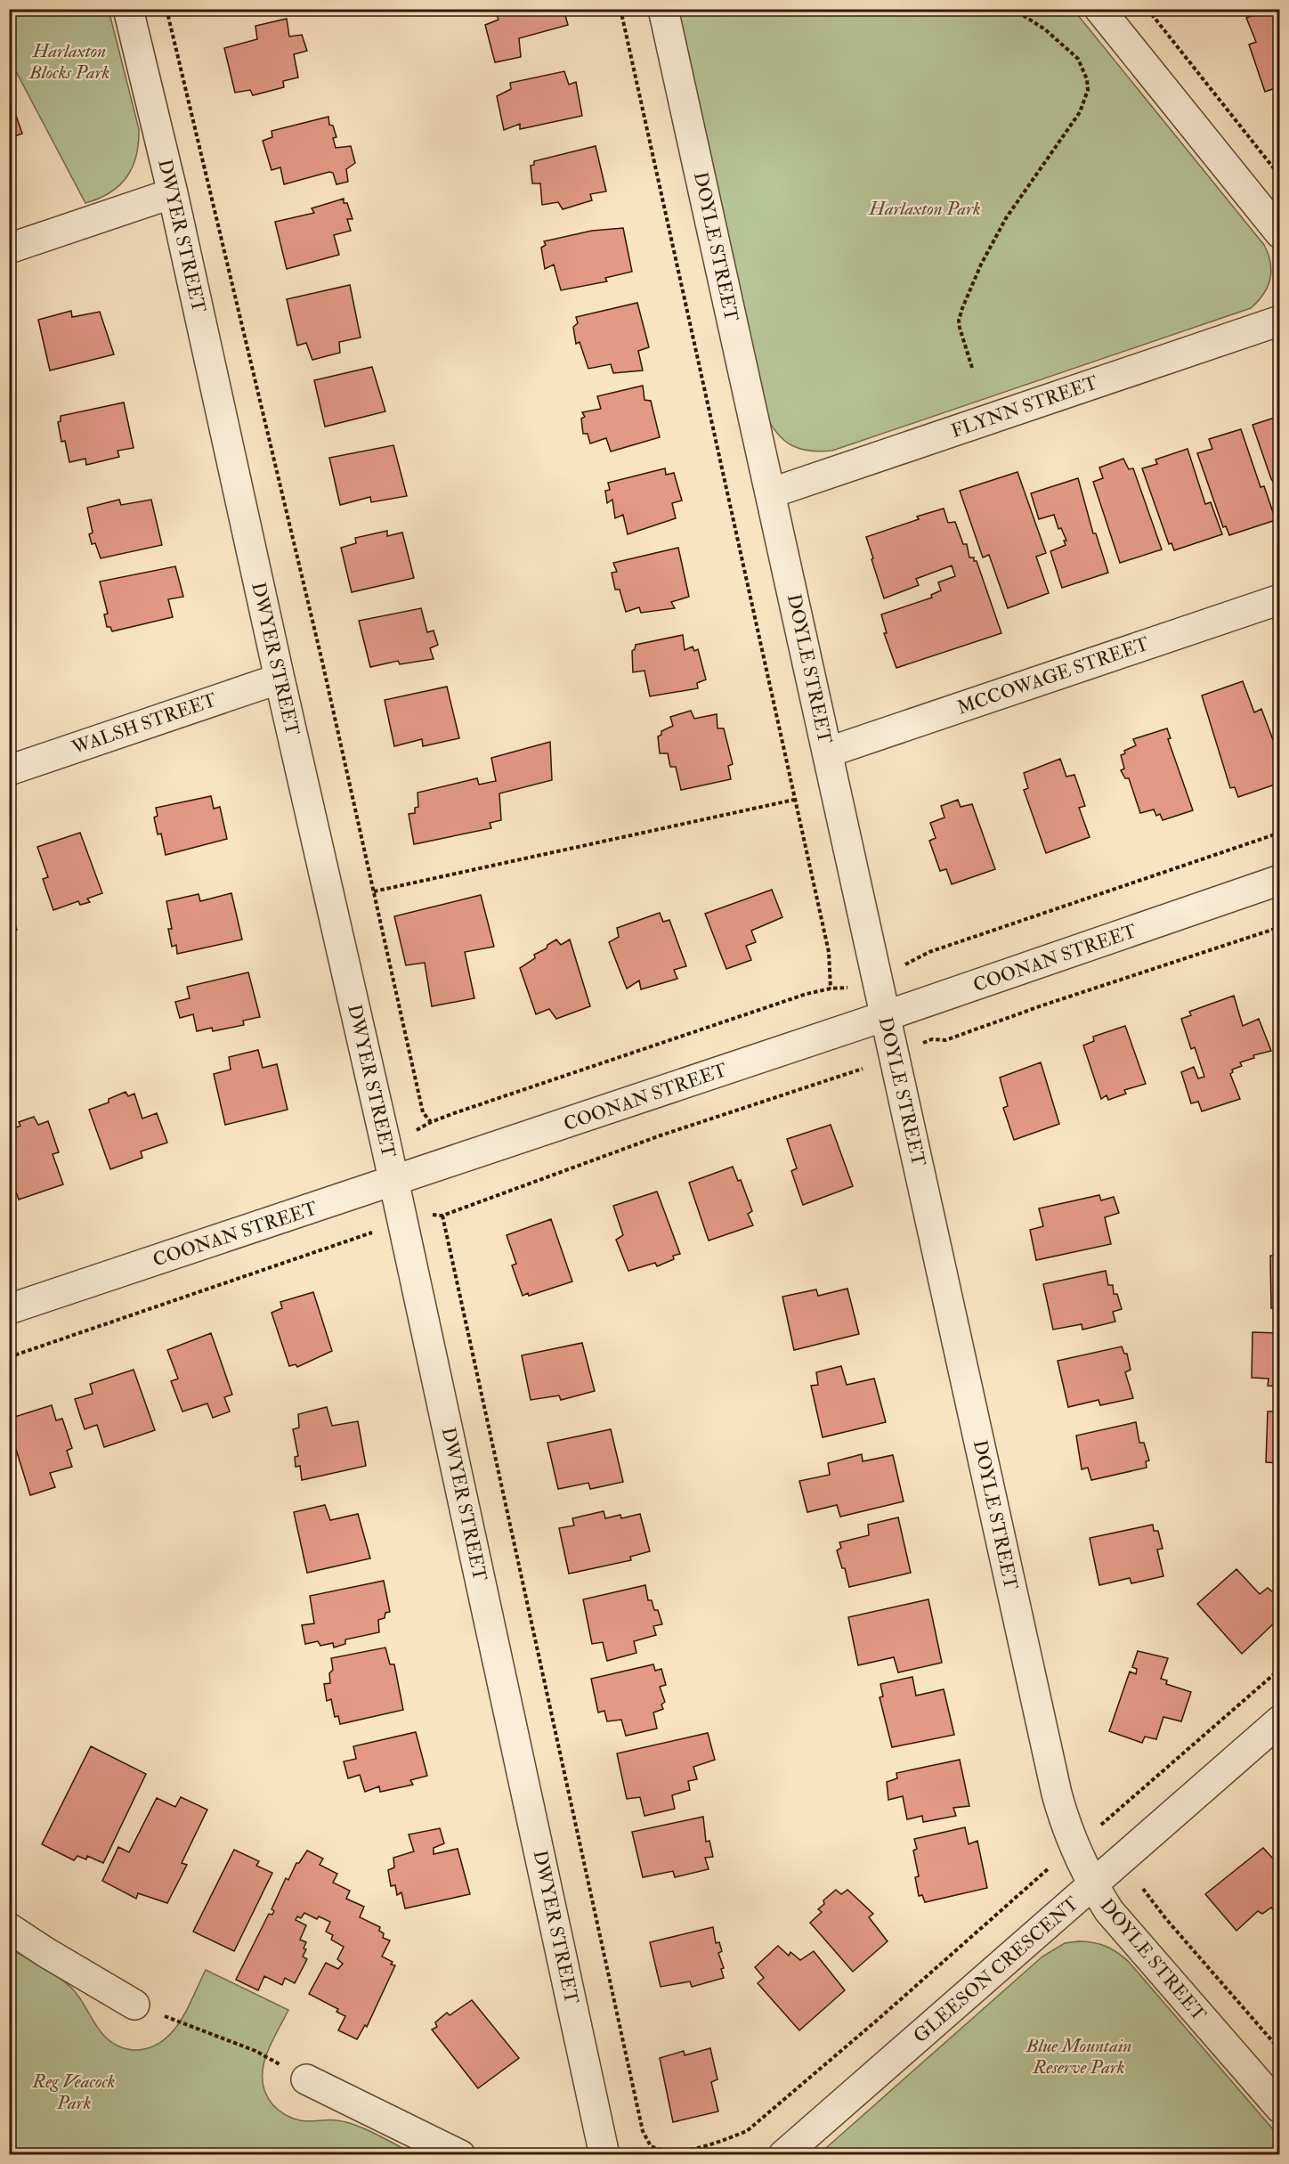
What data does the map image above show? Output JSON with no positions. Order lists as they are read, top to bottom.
{
  "streets": {
    "street": [
      "DWYER STREET",
      "DOYLE STREET",
      "FLYNN STREET",
      "MCCOWAGE STREET",
      "WALSH STREET",
      "COONAN STREET",
      "GLEESON CRESCENT"
    ]
  },
  "crossings": [
    ["DWYER STREET", "WALSH STREET"],
    ["DWYER STREET", "COONAN STREET"],
    ["DOYLE STREET", "FLYNN STREET"],
    ["DOYLE STREET", "MCCOWAGE STREET"],
    ["DOYLE STREET", "COONAN STREET"],
    ["DOYLE STREET", "GLEESON CRESCENT"]
  ],
  "parks": [
    "Harlaxton Blocks Park",
    "Harlaxton Park",
    "Blue Mountain Reserve Park",
    "Reg Veacock Park"
  ]
}
